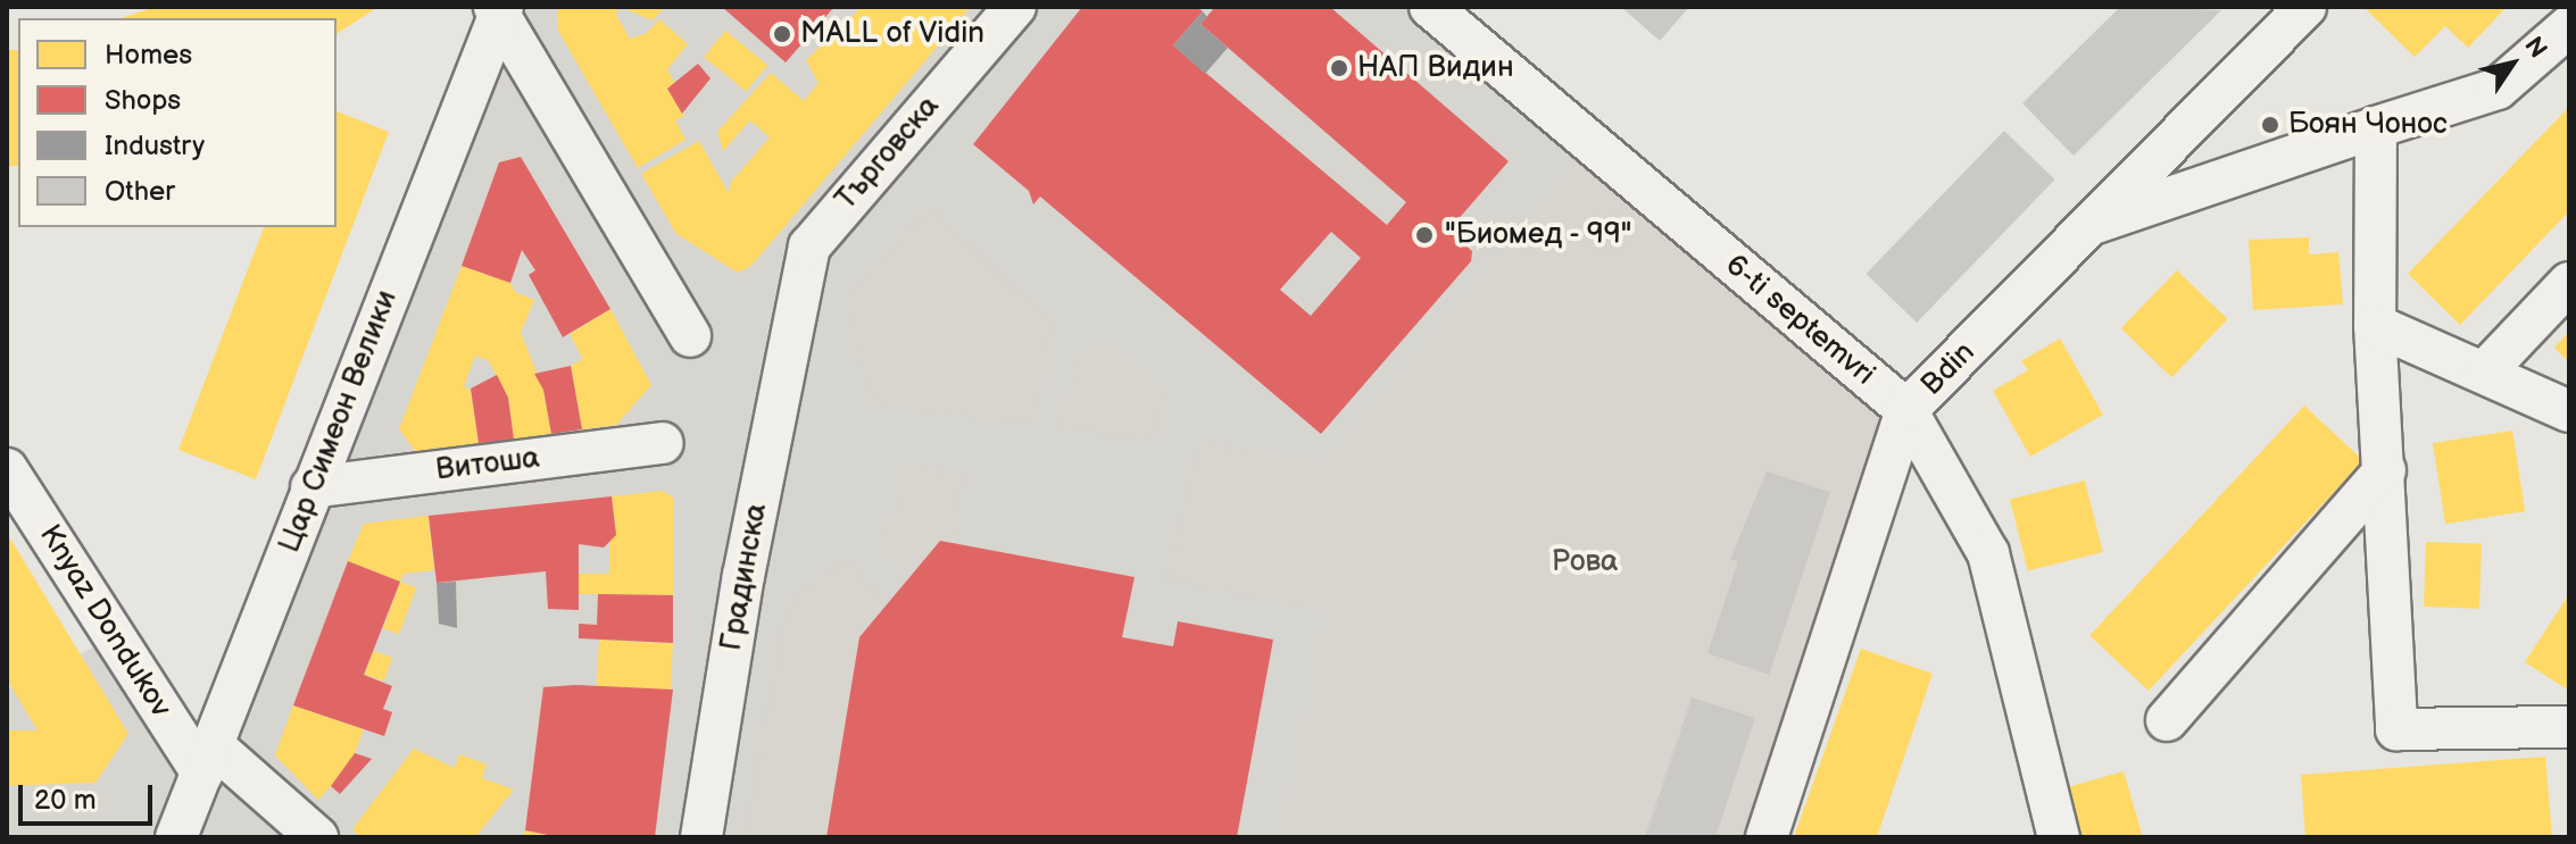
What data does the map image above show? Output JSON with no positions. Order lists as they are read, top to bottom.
{
  "streets": {
    "street": [
      "Търговска",
      "6-ti septemvri",
      "Bdin",
      "Цар Симеон Велики",
      "Витоша",
      "Градинска",
      "Knyaz Dondukov"
    ]
  },
  "crossings": [
    ["Търговска", "Градинска"],
    ["6-ti septemvri", "Bdin"],
    ["Цар Симеон Велики", "Витоша"],
    ["Цар Симеон Велики", "Knyaz Dondukov"]
  ],
  "parks": ["Рова"],
  "places": [
    "MALL of Vidin",
    "НАП Видин",
    "Боян Чонос",
    "\"Биомед - 99\""
  ],
  "legend": [
    "Homes",
    "Shops",
    "Industry",
    "Other"
  ],
  "scale_bar": "20 m",
  "north": "top right"
}
